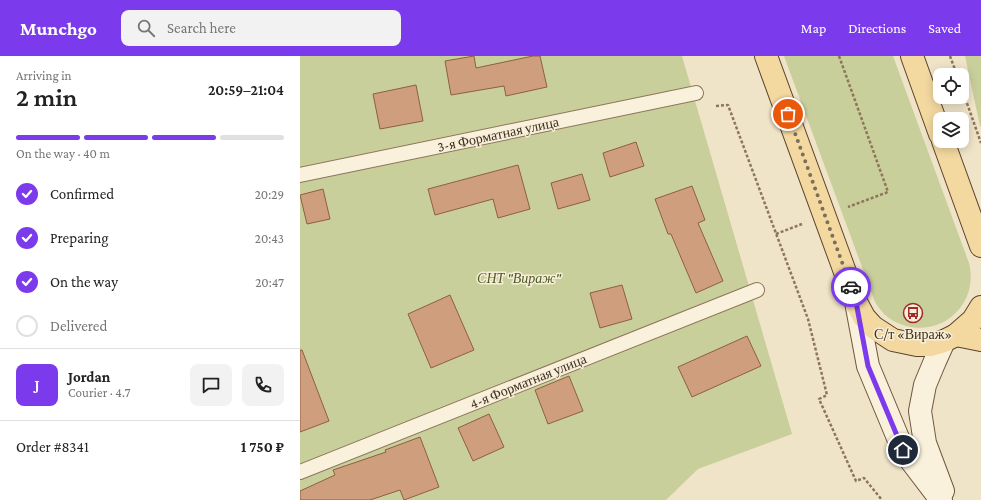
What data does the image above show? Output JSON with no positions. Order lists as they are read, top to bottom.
{
  "streets": {
    "lane": ["3-я Форматная улица", "4-я Форматная улица"]
  },
  "parks": ["СНТ \"Вираж\""],
  "places": {
    "bus stop": ["С/т «Вираж»"]
  },
  "page": {
    "header": "Munchgo",
    "search": "Search here",
    "nav": ["Map", "Directions", "Saved"],
    "heading": ["2 min", "Arriving in", "20:59–21:04"],
    "panel": [
      "Jordan",
      "Courier · 4.7",
      "Order #8341",
      "1 750 ₽"
    ],
    "bar": "On the way · 40 m",
    "list": [
      ["Confirmed", "20:29"],
      ["Preparing", "20:43"],
      ["On the way", "20:47"],
      "Delivered"
    ],
    "round": "J"
  }
}
